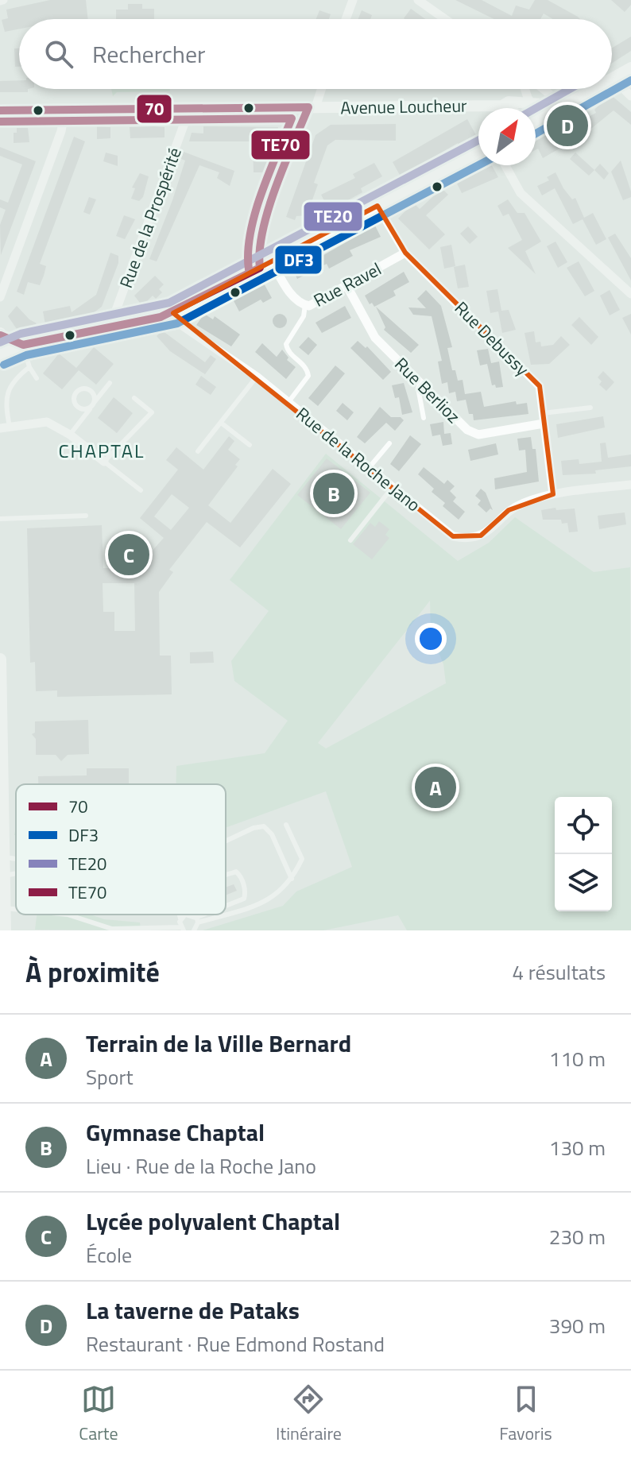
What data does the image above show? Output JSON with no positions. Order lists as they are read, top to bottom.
{
  "streets": {
    "street": [
      "Avenue Loucheur",
      "Rue de la Prospérité",
      "Rue Ravel",
      "Rue Debussy",
      "Rue Berlioz",
      "Rue de la Roche Jano"
    ]
  },
  "crossings": [
    ["Avenue Loucheur", "Rue de la Prospérité"],
    ["Rue Ravel", "Rue Debussy"],
    ["Rue Ravel", "Rue Berlioz"],
    ["Rue Debussy", "Rue Berlioz"],
    ["Rue Debussy", "Rue de la Roche Jano"]
  ],
  "districts": ["CHAPTAL"],
  "lines": [
    "transit line DF3",
    "transit line TE20",
    "transit line 70",
    "transit line TE70"
  ],
  "legend": [
    "70",
    "DF3",
    "TE20",
    "TE70"
  ],
  "north": "top right",
  "page": {
    "search": "Rechercher",
    "pins": [
      "D",
      "B",
      "C",
      "A"
    ],
    "heading": ["À proximité", "4 résultats"],
    "list": [
      {
        "mark": "A",
        "name": "Terrain de la Ville Bernard",
        "note": "Sport",
        "value": "110 m"
      },
      {
        "mark": "B",
        "name": "Gymnase Chaptal",
        "note": "Lieu · Rue de la Roche Jano",
        "value": "130 m"
      },
      {
        "mark": "C",
        "name": "Lycée polyvalent Chaptal",
        "note": "École",
        "value": "230 m"
      },
      {
        "mark": "D",
        "name": "La taverne de Pataks",
        "note": "Restaurant · Rue Edmond Rostand",
        "value": "390 m"
      }
    ],
    "nav": ["Carte", "Itinéraire", "Favoris"]
  }
}
